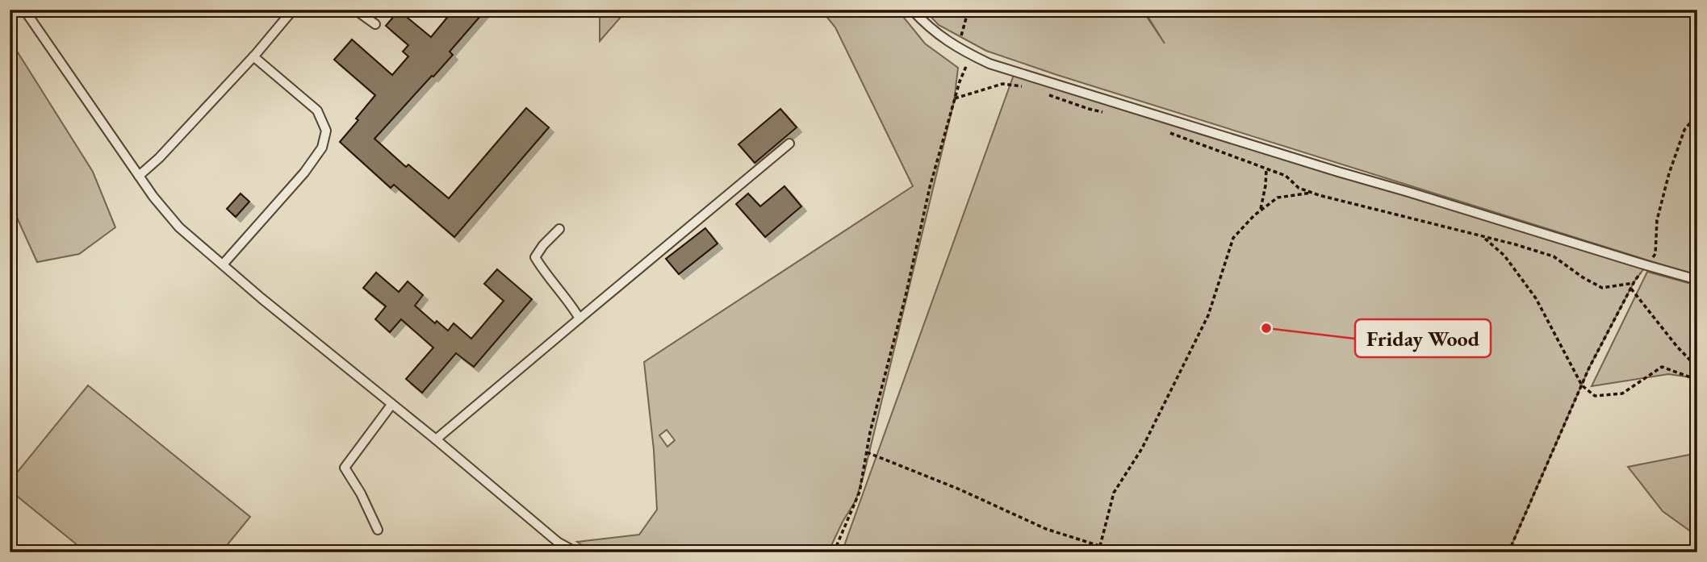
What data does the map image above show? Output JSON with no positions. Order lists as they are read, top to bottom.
{
  "places": ["Friday Wood"]
}
